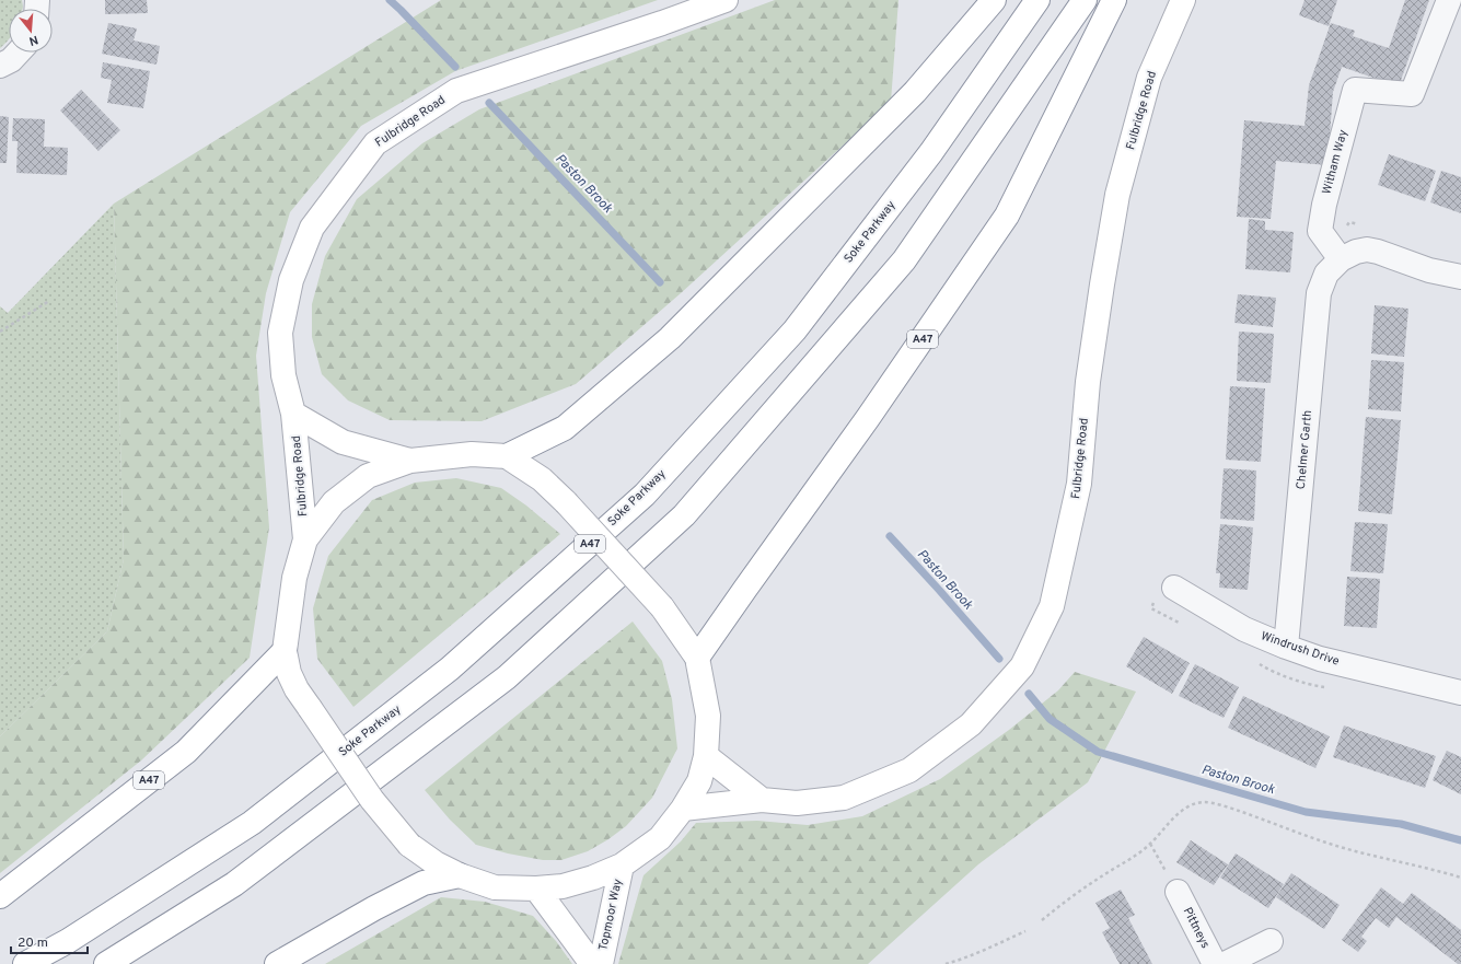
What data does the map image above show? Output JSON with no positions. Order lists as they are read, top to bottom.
{
  "streets": {
    "main road": [
      "Fulbridge Road",
      "Soke Parkway",
      "A47",
      "Topmoor Way"
    ],
    "street": [
      "Witham Way",
      "Chelmer Garth",
      "Windrush Drive",
      "Pittneys"
    ]
  },
  "crossings": [
    ["Witham Way", "Chelmer Garth"],
    ["Chelmer Garth", "Windrush Drive"]
  ],
  "water": ["Paston Brook"],
  "scale_bar": "20 m",
  "north": "bottom"
}
